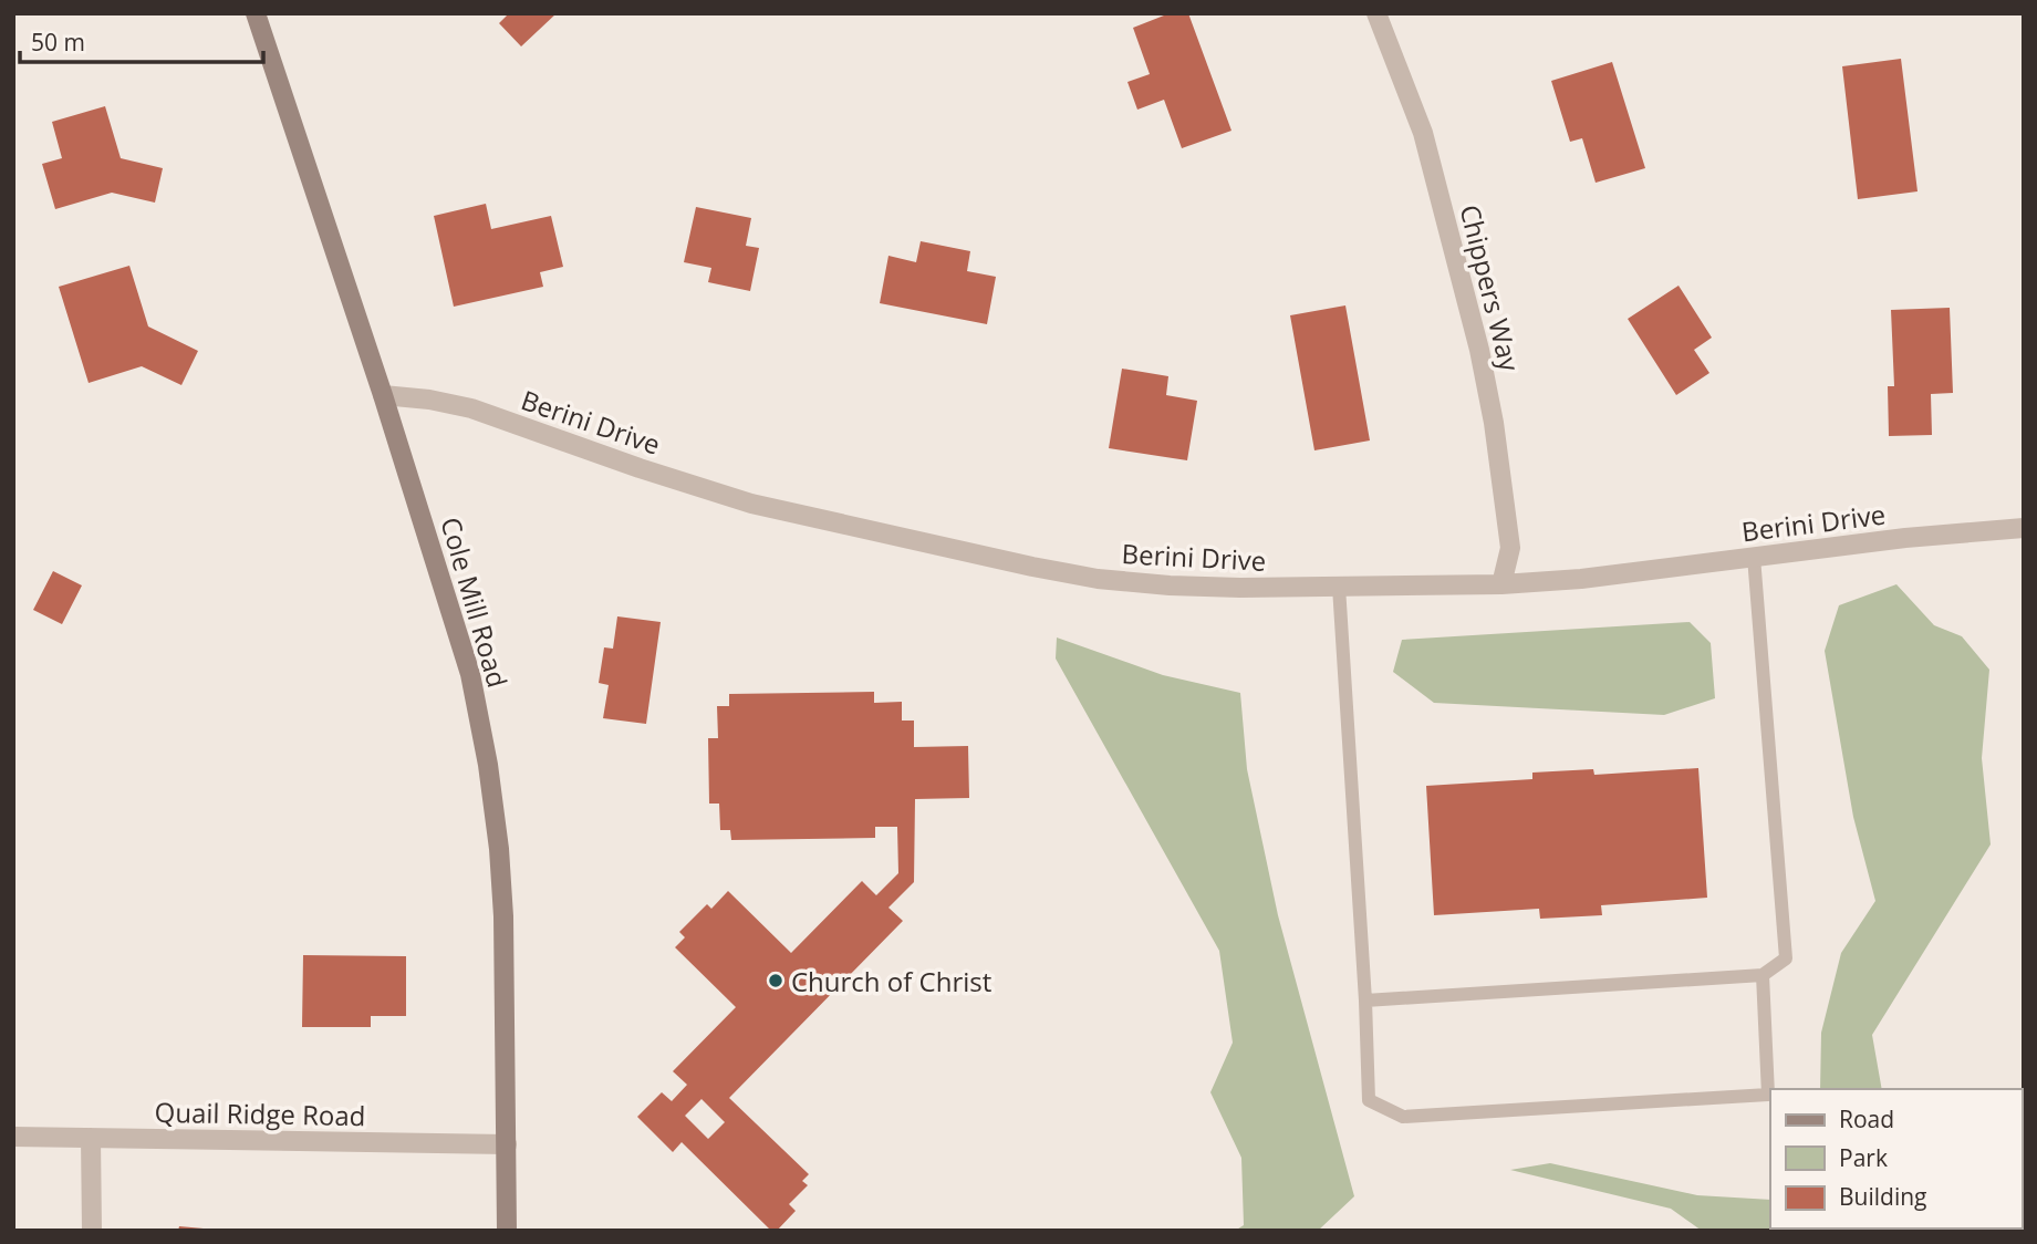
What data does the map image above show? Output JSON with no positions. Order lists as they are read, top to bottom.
{
  "streets": {
    "street": [
      "Chippers Way",
      "Berini Drive",
      "Cole Mill Road",
      "Quail Ridge Road"
    ]
  },
  "crossings": [
    ["Chippers Way", "Berini Drive"],
    ["Berini Drive", "Cole Mill Road"],
    ["Cole Mill Road", "Quail Ridge Road"]
  ],
  "places": ["Church of Christ"],
  "legend": ["Road", "Park", "Building"],
  "scale_bar": "50 m"
}
